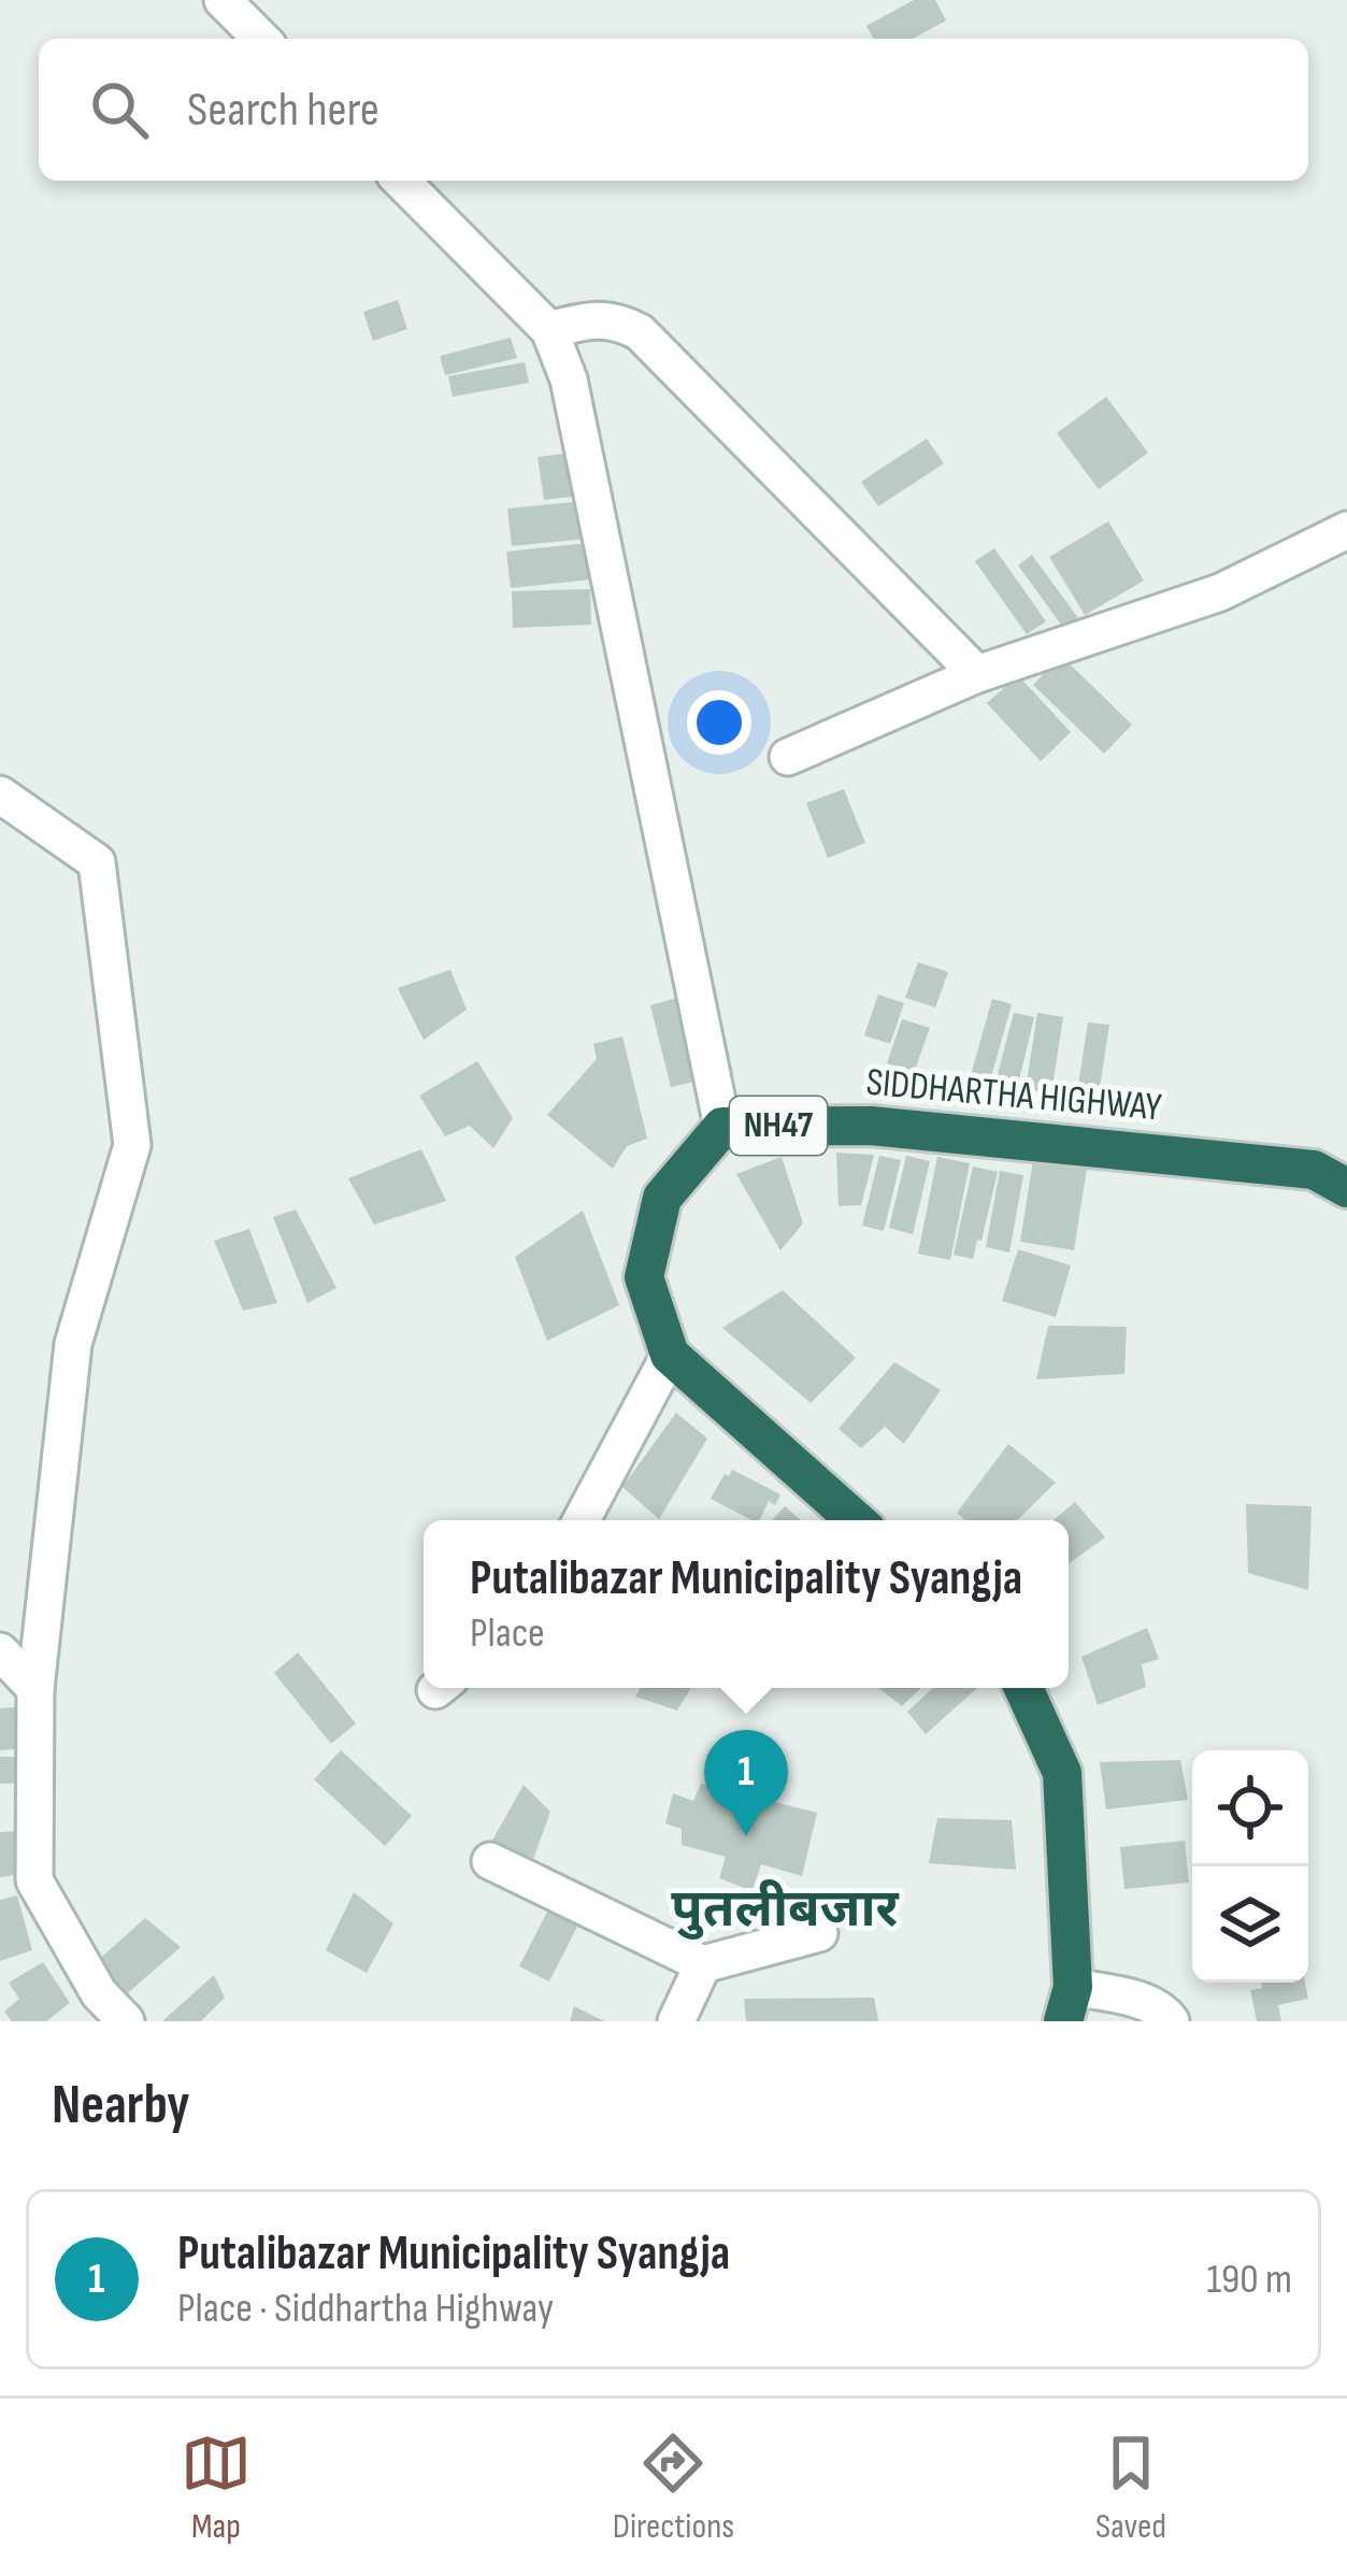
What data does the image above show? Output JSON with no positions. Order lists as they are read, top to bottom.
{
  "streets": {
    "highway": ["SIDDHARTHA HIGHWAY", "NH47"]
  },
  "crossings": [
    ["SIDDHARTHA HIGHWAY", "NH47"]
  ],
  "districts": ["पुतलीबजार"],
  "page": {
    "search": "Search here",
    "popup": ["Putalibazar Municipality Syangja", "Place"],
    "pins": "1",
    "heading": "Nearby",
    "list": [
      {
        "mark": "1",
        "name": "Putalibazar Municipality Syangja",
        "note": "Place · Siddhartha Highway",
        "value": "190 m"
      }
    ],
    "nav": ["Map", "Directions", "Saved"]
  }
}
